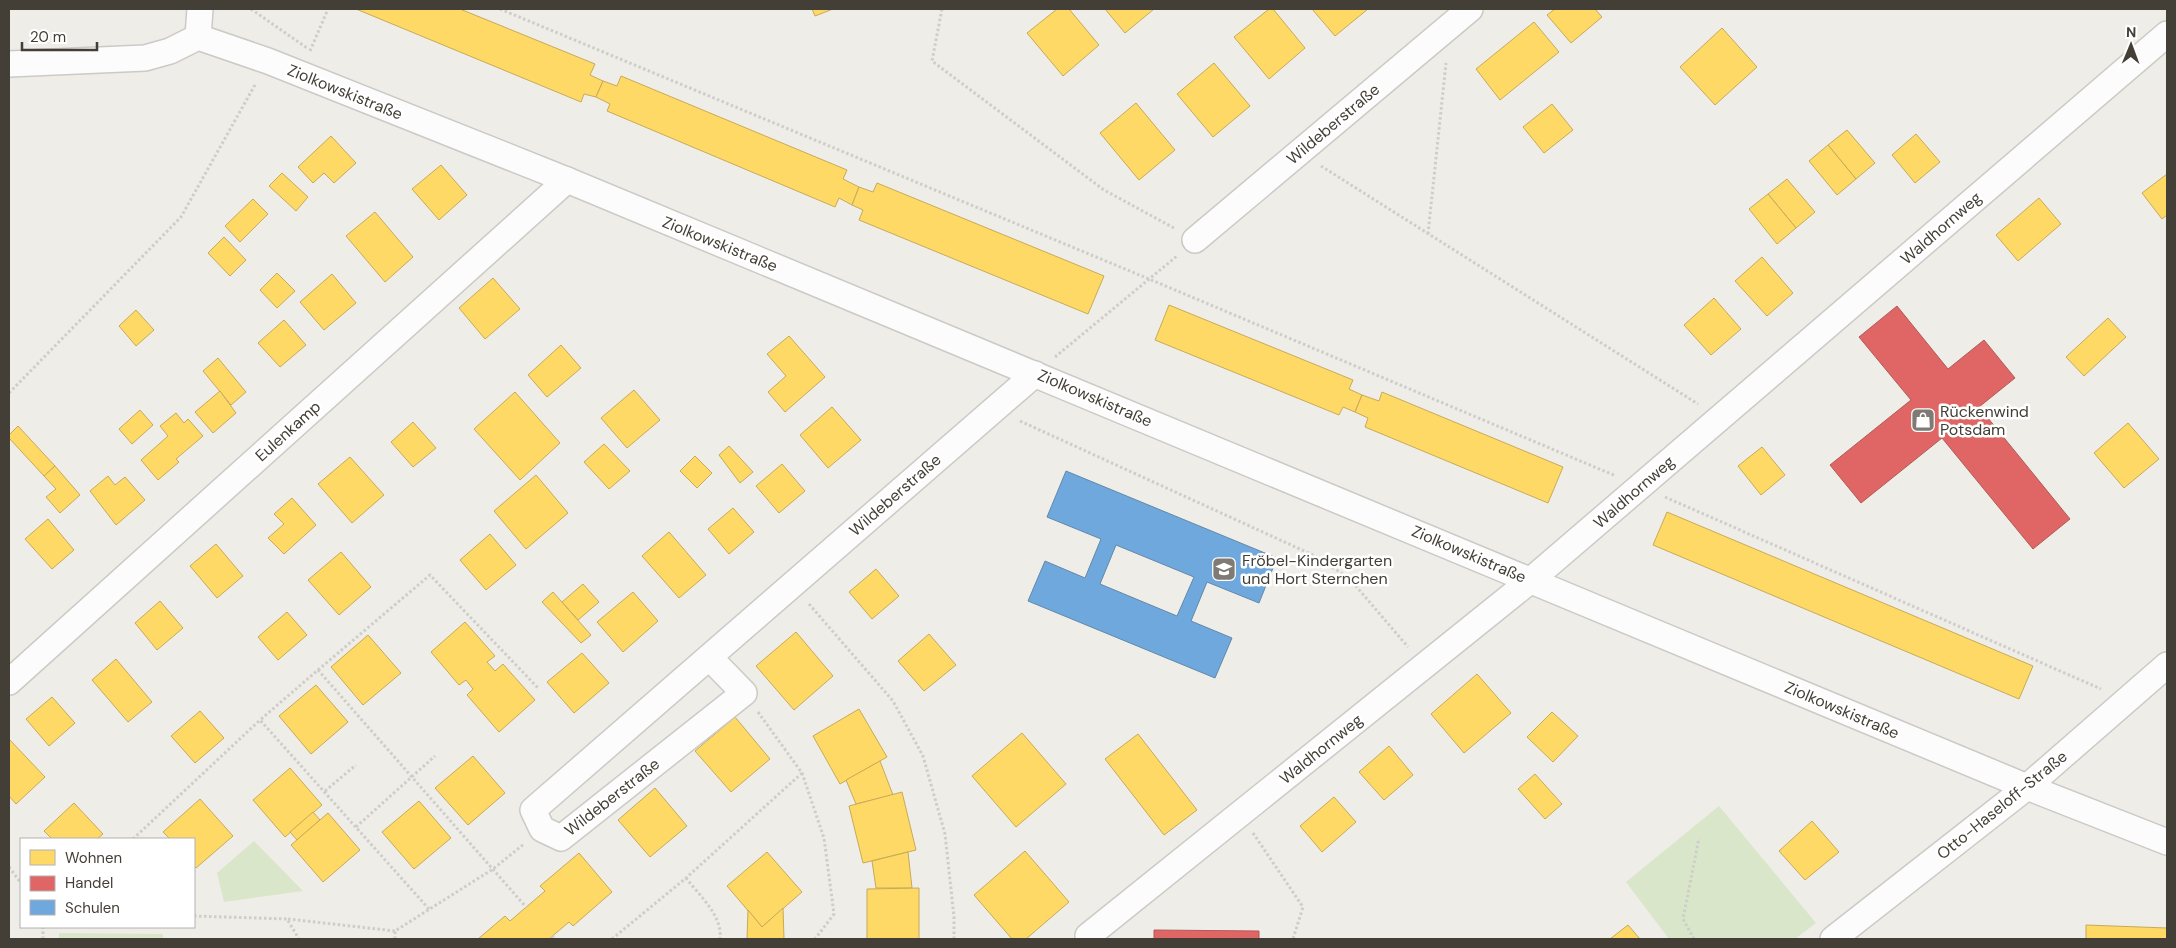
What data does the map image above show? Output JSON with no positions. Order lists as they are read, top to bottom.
{
  "streets": {
    "street": [
      "Ziolkowskistraße",
      "Wildeberstraße",
      "Waldhornweg",
      "Eulenkamp",
      "Otto-Haseloff-Straße"
    ]
  },
  "crossings": [
    ["Ziolkowskistraße", "Wildeberstraße"],
    ["Ziolkowskistraße", "Waldhornweg"],
    ["Ziolkowskistraße", "Eulenkamp"],
    ["Ziolkowskistraße", "Otto-Haseloff-Straße"]
  ],
  "places": {
    "shop": ["Rückenwind Potsdam"],
    "school or university": ["Fröbel-Kindergarten und Hort Sternchen"]
  },
  "legend": ["Wohnen", "Handel", "Schulen"],
  "scale_bar": "20 m",
  "north": "top"
}
